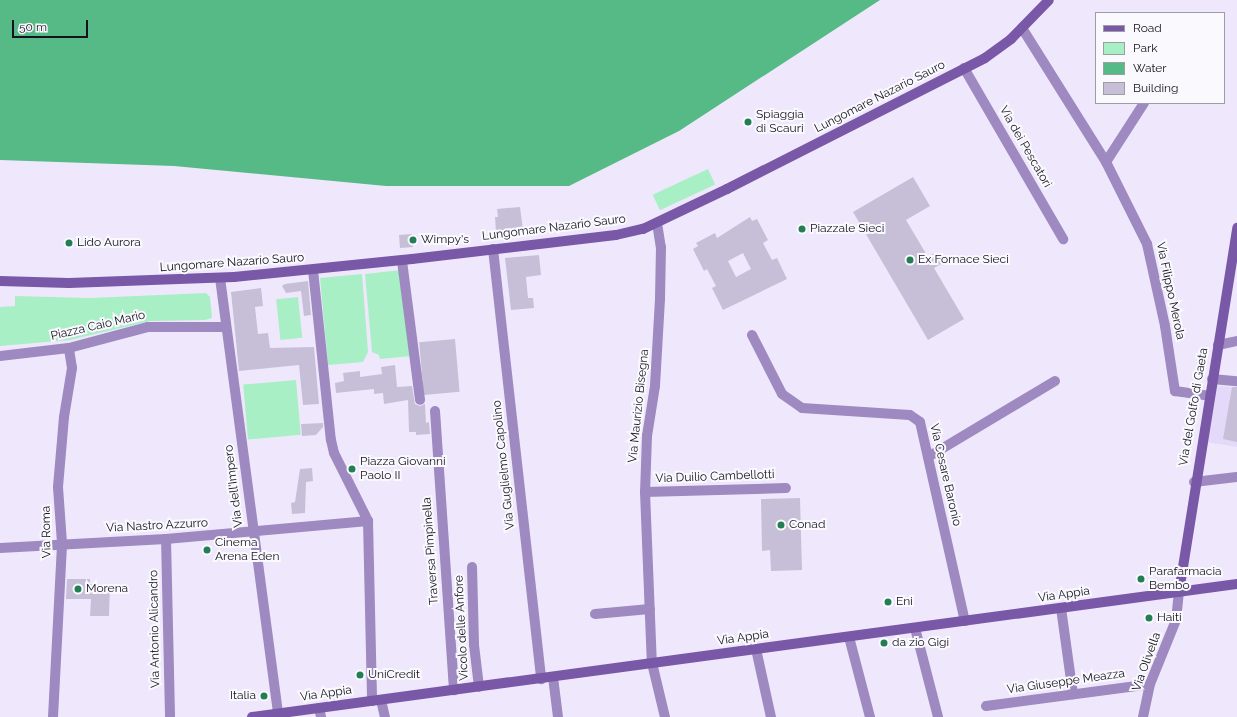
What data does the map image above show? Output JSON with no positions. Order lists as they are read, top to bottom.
{
  "streets": {
    "street": [
      "Lungomare Nazario Sauro",
      "Via dei Pescatori",
      "Via Filippo Merola",
      "Piazza Caio Mario",
      "Via Maurizio Bisegna",
      "Via del Golfo di Gaeta",
      "Via Guglielmo Capolino",
      "Via Cesare Baronio",
      "Via Duilio Cambellotti",
      "Via dell'Impero",
      "Via Nastro Azzurro",
      "Via Roma",
      "Traversa Pimpinella",
      "Via Appia",
      "Vicolo delle Anfore",
      "Via Antonio Alicandro",
      "Via Olivella",
      "Via Giuseppe Meazza"
    ]
  },
  "crossings": [
    ["Lungomare Nazario Sauro", "Via dei Pescatori"],
    ["Lungomare Nazario Sauro", "Via Filippo Merola"],
    ["Lungomare Nazario Sauro", "Via Maurizio Bisegna"],
    ["Lungomare Nazario Sauro", "Via Guglielmo Capolino"],
    ["Lungomare Nazario Sauro", "Via dell'Impero"],
    ["Via Filippo Merola", "Via del Golfo di Gaeta"],
    ["Piazza Caio Mario", "Via dell'Impero"],
    ["Piazza Caio Mario", "Via Roma"],
    ["Via Maurizio Bisegna", "Via Duilio Cambellotti"],
    ["Via Maurizio Bisegna", "Via Appia"],
    ["Via del Golfo di Gaeta", "Via Appia"],
    ["Via del Golfo di Gaeta", "Via Olivella"],
    ["Via Guglielmo Capolino", "Via Appia"],
    ["Via Cesare Baronio", "Via Appia"],
    ["Via dell'Impero", "Via Nastro Azzurro"],
    ["Via dell'Impero", "Via Appia"],
    ["Via Nastro Azzurro", "Via Roma"],
    ["Via Nastro Azzurro", "Via Antonio Alicandro"],
    ["Traversa Pimpinella", "Via Appia"],
    ["Via Appia", "Vicolo delle Anfore"],
    ["Via Appia", "Via Olivella"],
    ["Via Olivella", "Via Giuseppe Meazza"]
  ],
  "places": [
    "Spiaggia di Scauri",
    "Piazzale Sieci",
    "Wimpy's",
    "Lido Aurora",
    "Ex Fornace Sieci",
    "Piazza Giovanni Paolo II",
    "Conad",
    "Cinema Arena Eden",
    "Parafarmacia Bembo",
    "Morena",
    "Eni",
    "Haiti",
    "da zio Gigi",
    "UniCredit",
    "Italia"
  ],
  "legend": [
    "Road",
    "Park",
    "Water",
    "Building"
  ],
  "scale_bar": "50 m"
}
